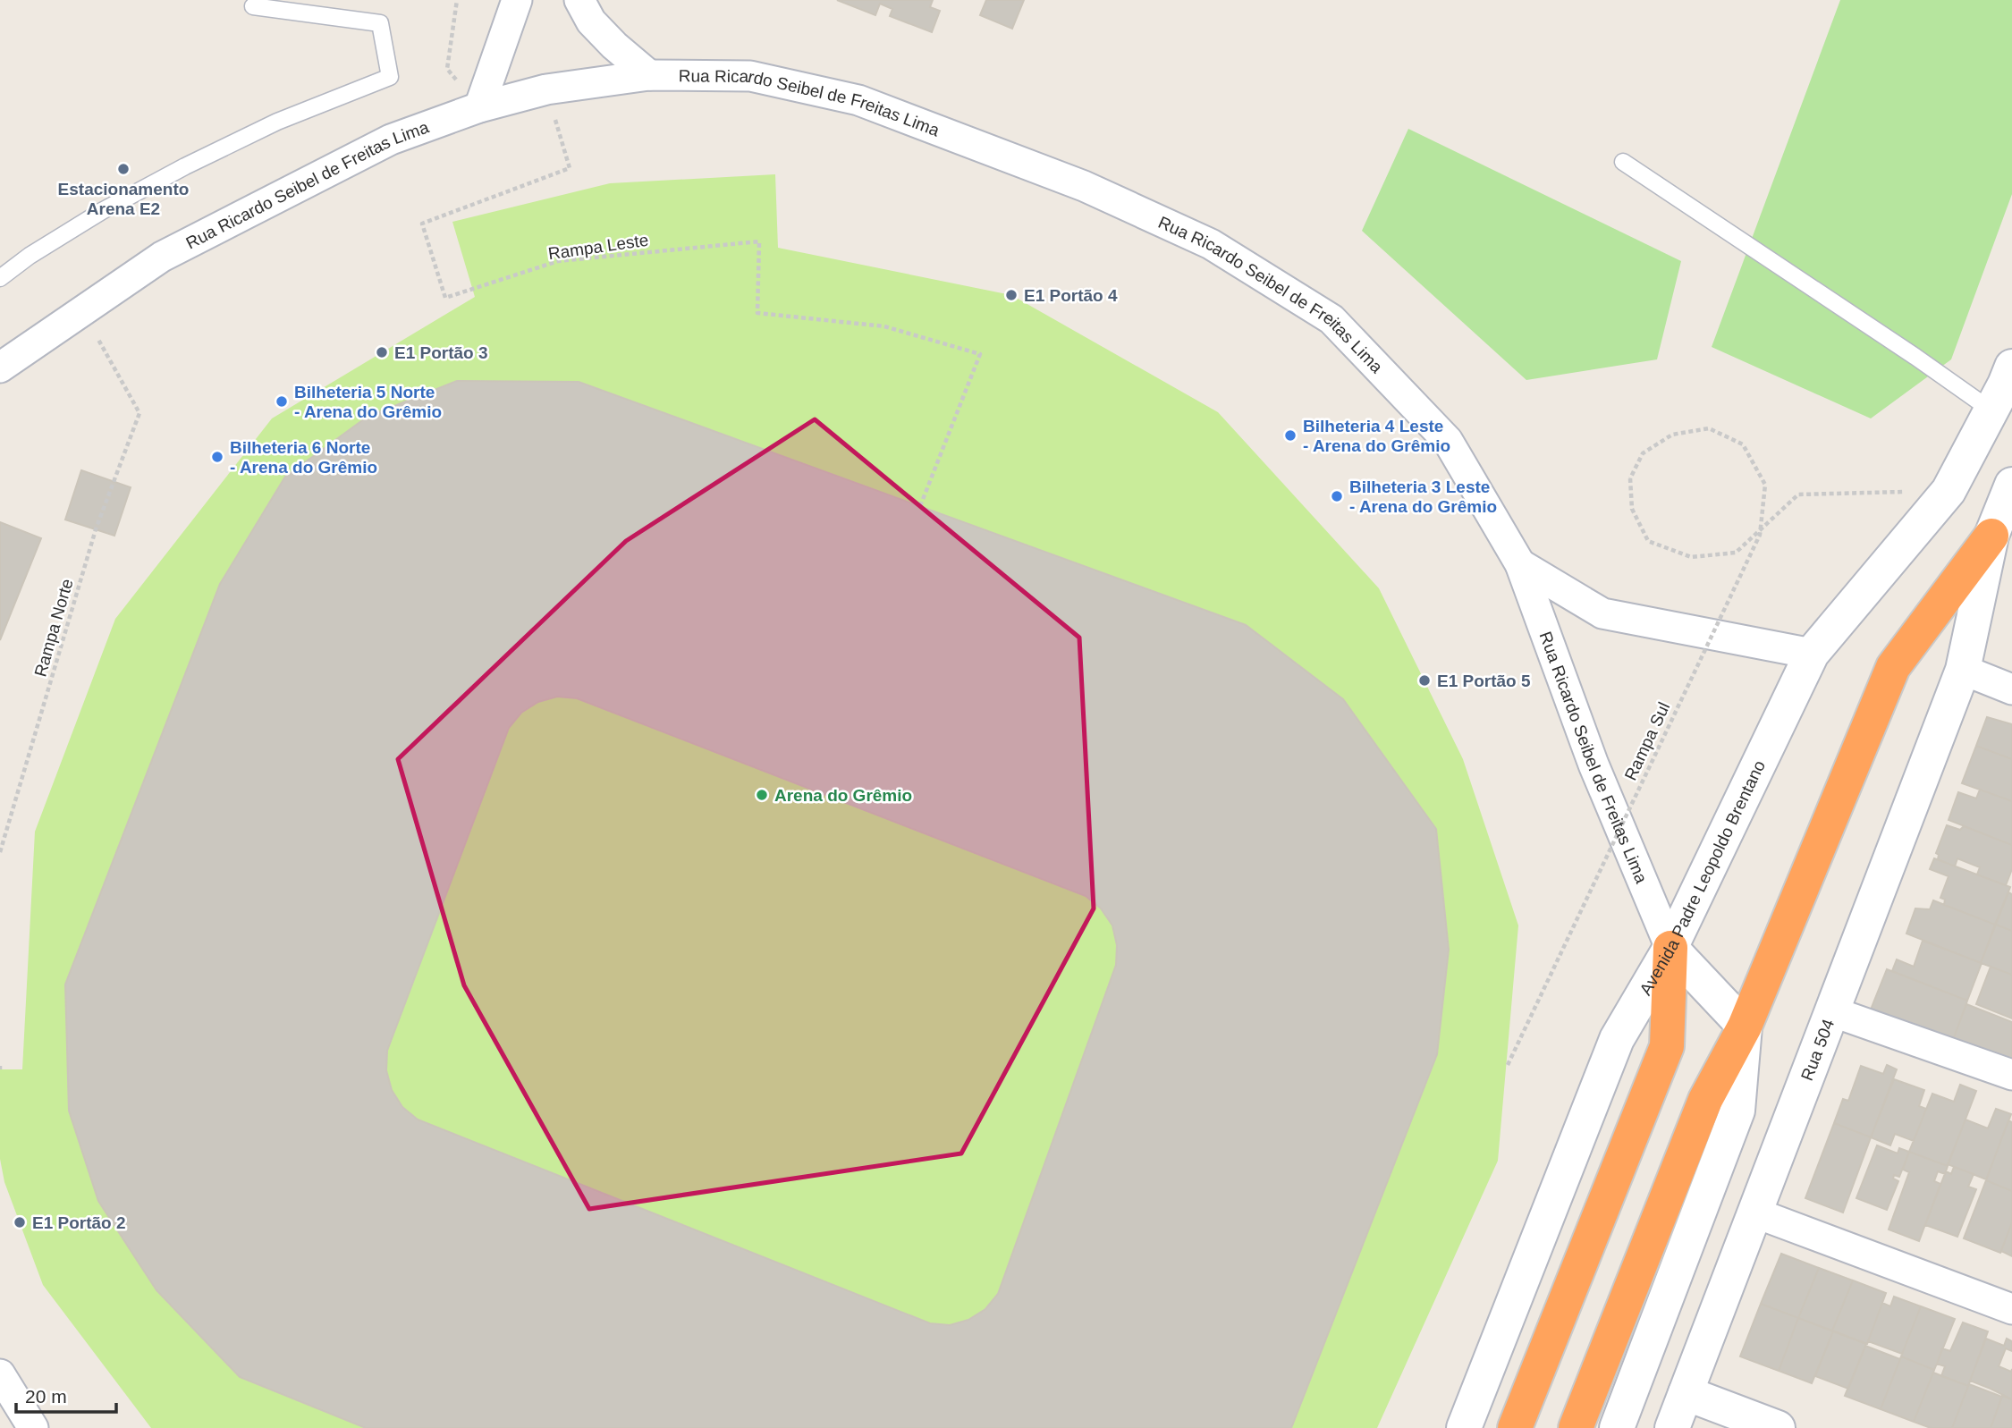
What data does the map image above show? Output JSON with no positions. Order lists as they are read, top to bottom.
{
  "streets": {
    "main road": ["Avenida Padre Leopoldo Brentano", "Rua 504"],
    "street": ["Rua Ricardo Seibel de Freitas Lima"],
    "path": ["Rampa Leste", "Rampa Norte", "Rampa Sul"]
  },
  "crossings": [
    ["Rua Ricardo Seibel de Freitas Lima", "Rampa Leste"],
    ["Rua Ricardo Seibel de Freitas Lima", "Rampa Norte"],
    ["Rua Ricardo Seibel de Freitas Lima", "Avenida Padre Leopoldo Brentano"],
    ["Rampa Sul", "Avenida Padre Leopoldo Brentano"]
  ],
  "places": [
    "Estacionamento Arena E2",
    "E1 Portão 4",
    "E1 Portão 3",
    "Bilheteria 5 Norte - Arena do Grêmio",
    "Bilheteria 4 Leste - Arena do Grêmio",
    "Bilheteria 6 Norte - Arena do Grêmio",
    "Bilheteria 3 Leste - Arena do Grêmio",
    "E1 Portão 5",
    "Arena do Grêmio",
    "E1 Portão 2"
  ],
  "scale_bar": "20 m"
}
